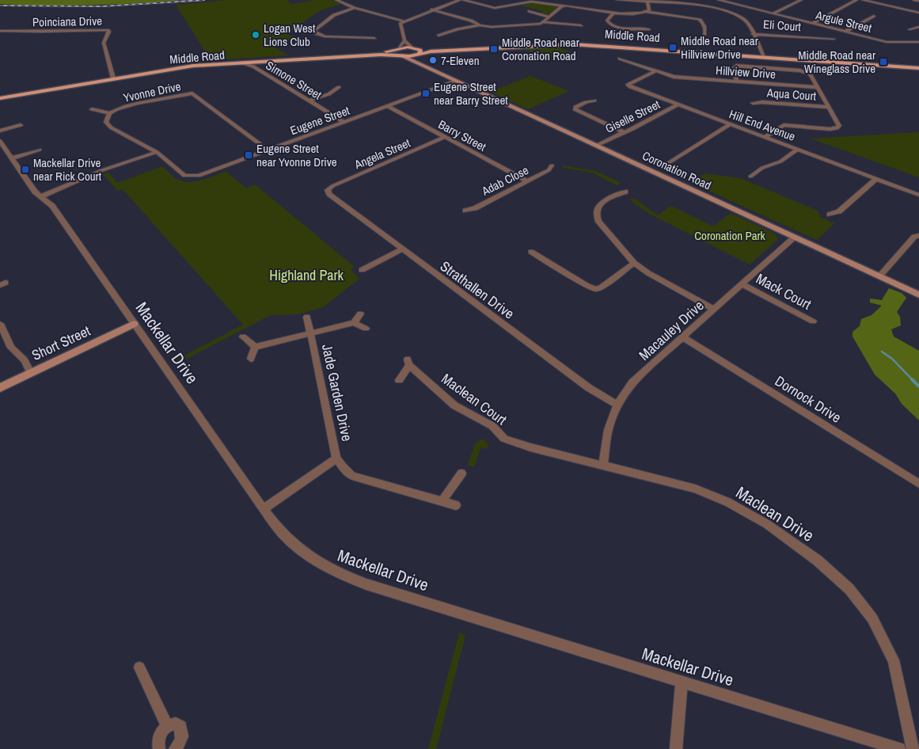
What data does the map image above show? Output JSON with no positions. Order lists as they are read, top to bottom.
{
  "streets": {
    "main road": ["Middle Road"],
    "street": [
      "Poinciana Drive",
      "Argule Street",
      "Eli Court",
      "Hillview Drive",
      "Simone Street",
      "Yvonne Drive",
      "Aqua Court",
      "Giselle Street",
      "Eugene Street",
      "Hill End Avenue",
      "Barry Street",
      "Angela Street",
      "Coronation Road",
      "Adab Close",
      "Strathallen Drive",
      "Mack Court",
      "Macauley Drive",
      "Short Street",
      "Mackellar Drive",
      "Jade Garden Drive",
      "Maclean Court",
      "Dornock Drive",
      "Maclean Drive"
    ]
  },
  "crossings": [
    ["Poinciana Drive", "Middle Road"],
    ["Middle Road", "Simone Street"],
    ["Middle Road", "Coronation Road"],
    ["Hillview Drive", "Hill End Avenue"],
    ["Simone Street", "Eugene Street"],
    ["Yvonne Drive", "Eugene Street"],
    ["Giselle Street", "Hill End Avenue"],
    ["Giselle Street", "Coronation Road"],
    ["Eugene Street", "Barry Street"],
    ["Eugene Street", "Coronation Road"],
    ["Barry Street", "Angela Street"],
    ["Barry Street", "Adab Close"],
    ["Angela Street", "Strathallen Drive"],
    ["Coronation Road", "Macauley Drive"],
    ["Strathallen Drive", "Macauley Drive"],
    ["Mack Court", "Macauley Drive"],
    ["Macauley Drive", "Dornock Drive"],
    ["Macauley Drive", "Maclean Drive"],
    ["Short Street", "Mackellar Drive"],
    ["Mackellar Drive", "Jade Garden Drive"],
    ["Maclean Court", "Maclean Drive"]
  ],
  "parks": ["Coronation Park", "Highland Park"],
  "places": {
    "other": ["Logan West Lions Club", "7-Eleven"],
    "transit": [
      "Middle Road near Hillview Drive",
      "Middle Road near Coronation Road",
      "Middle Road near Wineglass Drive",
      "Eugene Street near Barry Street",
      "Eugene Street near Yvonne Drive",
      "Mackellar Drive near Rick Court"
    ]
  }
}
